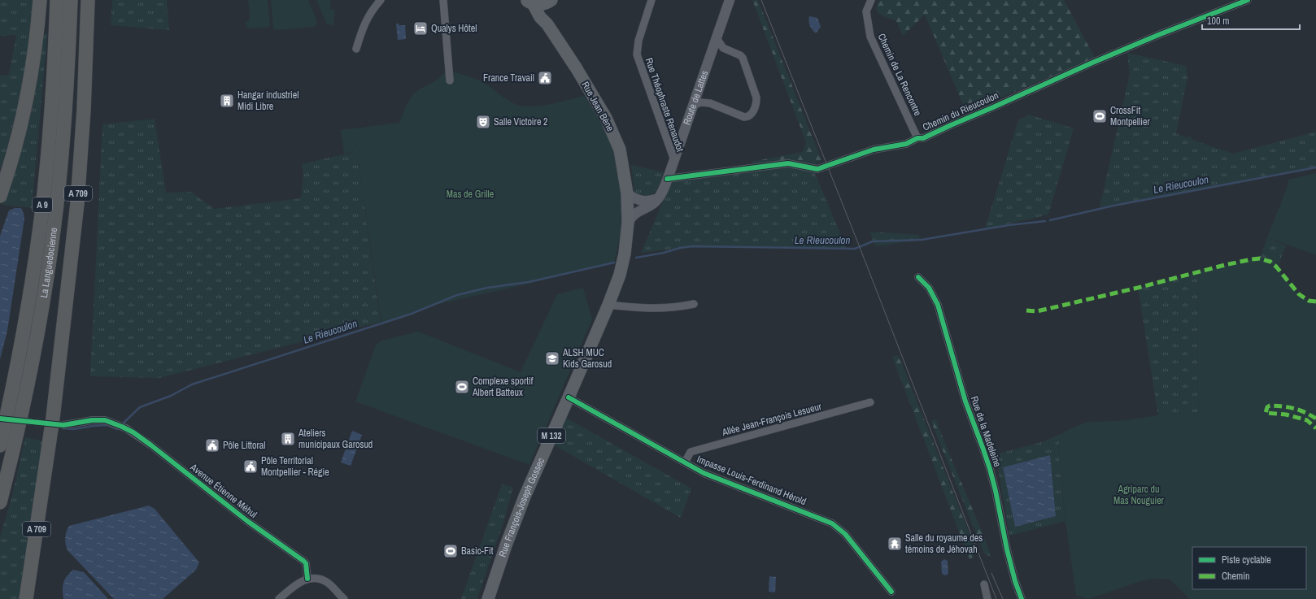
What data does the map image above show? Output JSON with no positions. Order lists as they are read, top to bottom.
{
  "streets": {
    "highway": ["A 709", "A 9", "La Languedocienne"],
    "main road": ["Rue Jean Bène", "M 132", "Rue François-Joseph Gossec"],
    "street": [
      "Chemin de La Rencontre",
      "Route de Lattes",
      "Rue Théophraste Renaudot",
      "Chemin du Rieucoulon",
      "Allée Jean-François Lesueur",
      "Rue de la Madeleine",
      "Impasse Louis-Ferdinand Hérold",
      "Avenue Étienne Méhul"
    ]
  },
  "crossings": [
    ["Chemin de La Rencontre", "Chemin du Rieucoulon"],
    ["Route de Lattes", "Rue Théophraste Renaudot"],
    ["Route de Lattes", "Rue Jean Bène"],
    ["Route de Lattes", "Chemin du Rieucoulon"],
    ["Rue Jean Bène", "Rue François-Joseph Gossec"],
    ["Allée Jean-François Lesueur", "Impasse Louis-Ferdinand Hérold"],
    ["Impasse Louis-Ferdinand Hérold", "Rue François-Joseph Gossec"]
  ],
  "water": ["Le Rieucoulon"],
  "parks": ["Mas de Grille", "Agriparc du Mas Nouguier"],
  "places": {
    "hotel": ["Qualys Hôtel"],
    "public building": ["France Travail", "Pôle Littoral", "Pôle Territorial Montpellier - Régie"],
    "building": ["Hangar industriel Midi Libre", "Ateliers municipaux Garosud"],
    "sports": ["CrossFit Montpellier", "Complexe sportif Albert Batteux", "Basic-Fit"],
    "theatre": ["Salle Victoire 2"],
    "school or university": ["ALSH MUC Kids Garosud"],
    "temple": ["Salle du royaume des témoins de Jéhovah"]
  },
  "legend": ["Piste cyclable", "Chemin"],
  "scale_bar": "100 m"
}
